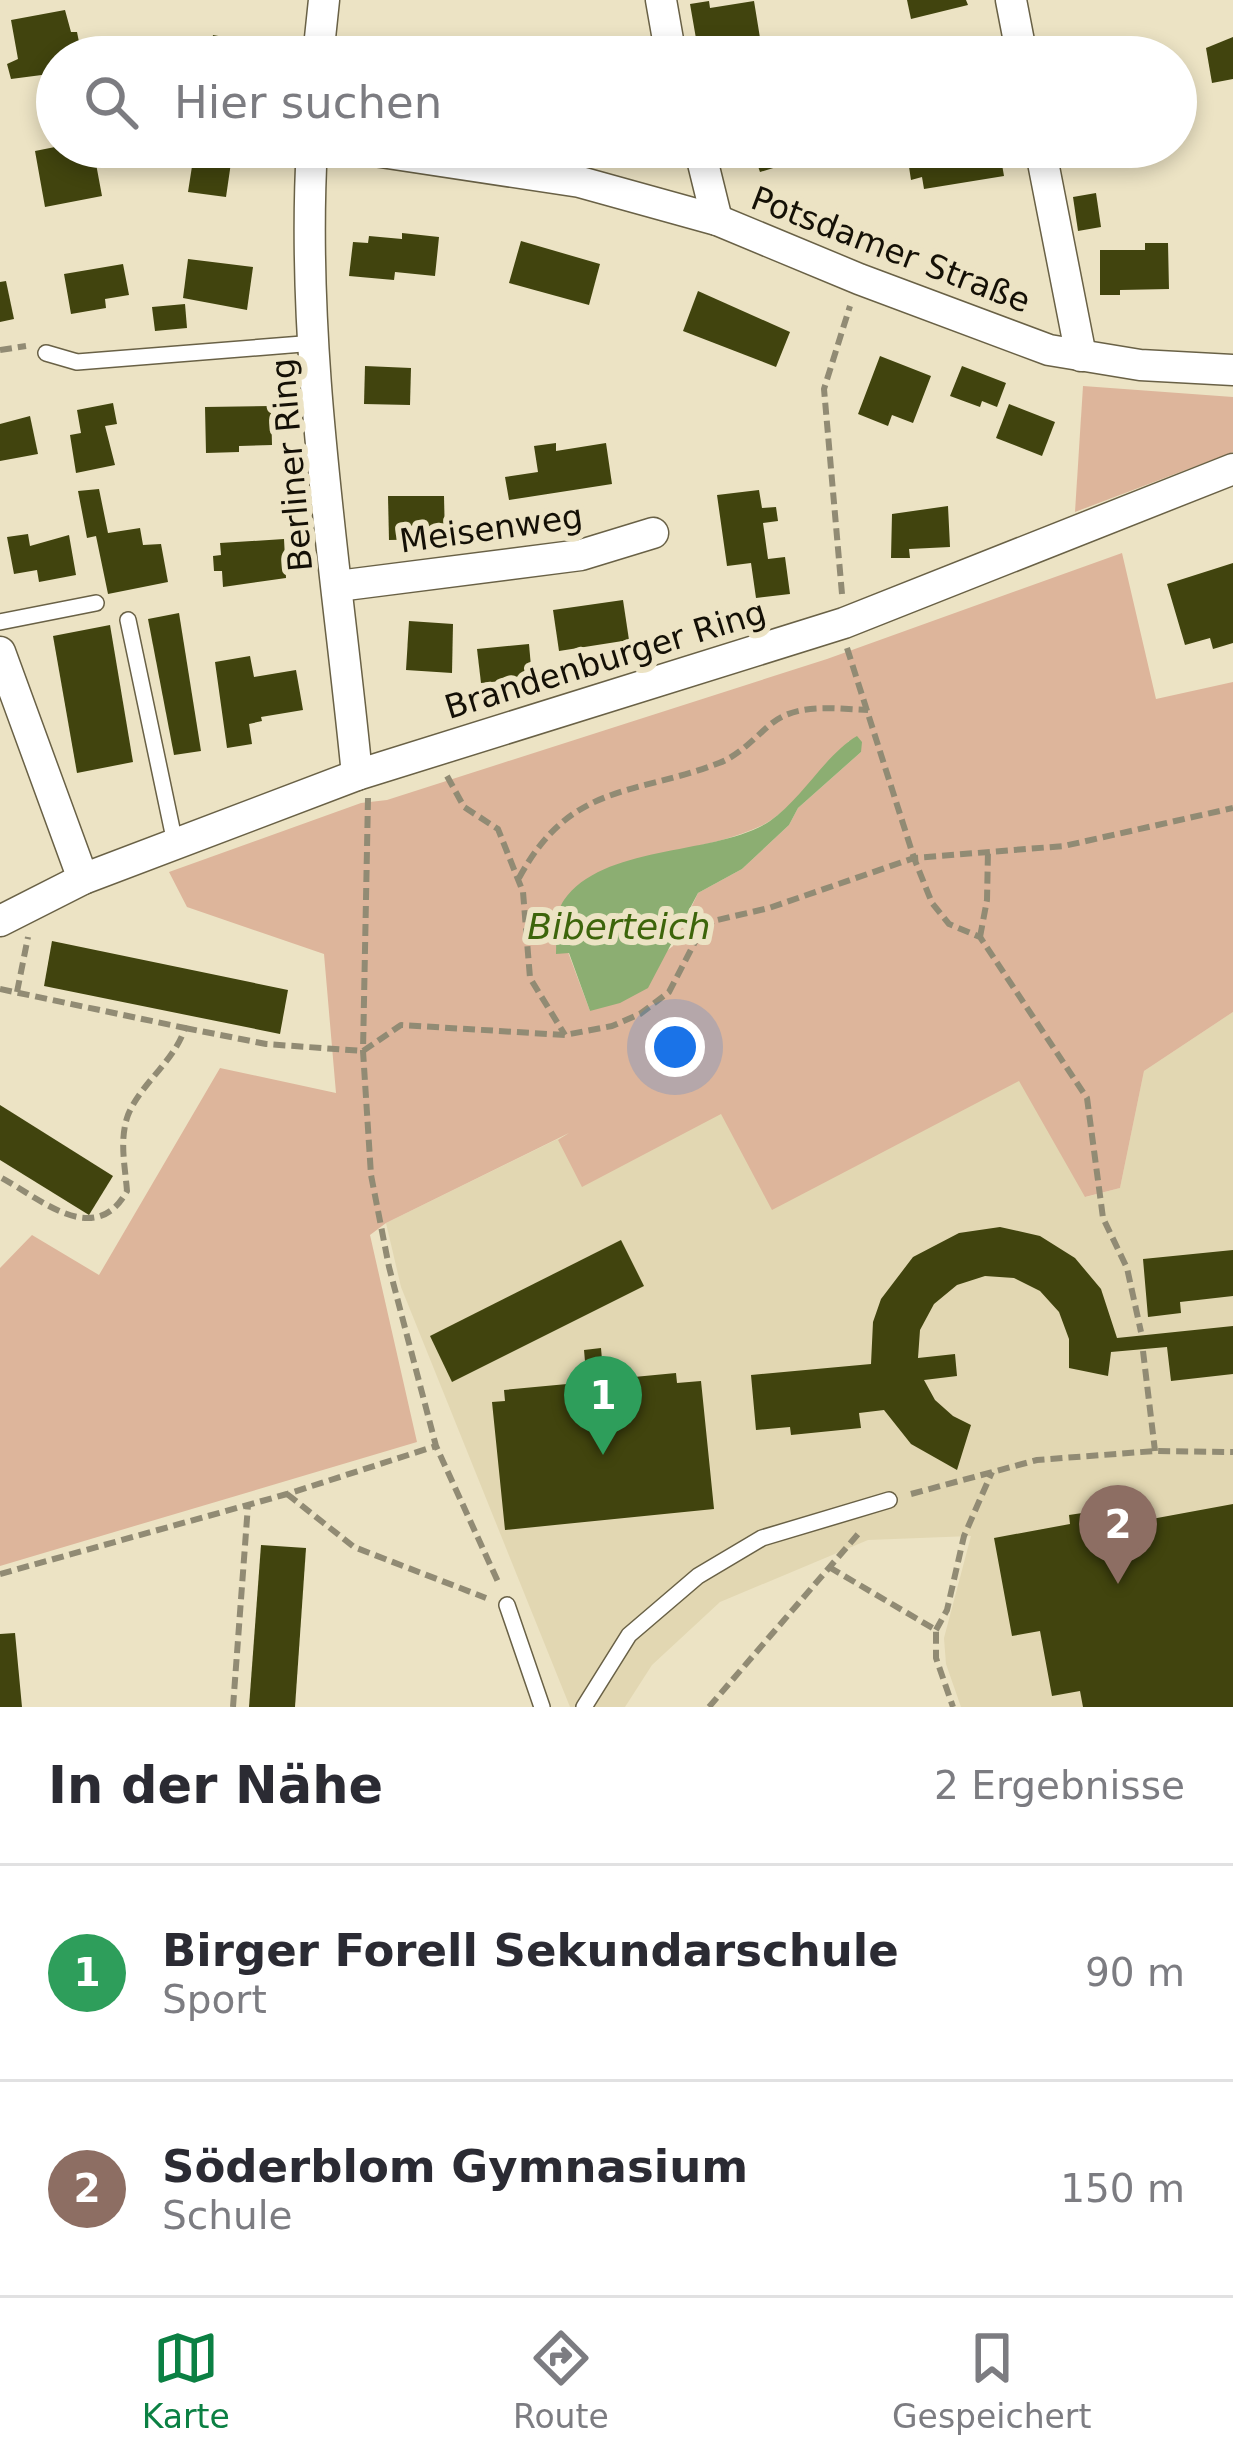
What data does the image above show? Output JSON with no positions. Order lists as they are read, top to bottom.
{
  "streets": {
    "street": [
      "Potsdamer Straße",
      "Berliner Ring",
      "Meisenweg",
      "Brandenburger Ring"
    ]
  },
  "crossings": [
    ["Berliner Ring", "Meisenweg"],
    ["Berliner Ring", "Brandenburger Ring"]
  ],
  "water": ["Biberteich"],
  "page": {
    "search": "Hier suchen",
    "pins": ["1", "2"],
    "heading": ["In der Nähe", "2 Ergebnisse"],
    "list": [
      {
        "mark": "1",
        "name": "Birger Forell Sekundarschule",
        "note": "Sport",
        "value": "90 m"
      },
      {
        "mark": "2",
        "name": "Söderblom Gymnasium",
        "note": "Schule",
        "value": "150 m"
      }
    ],
    "nav": ["Karte", "Route", "Gespeichert"]
  }
}
